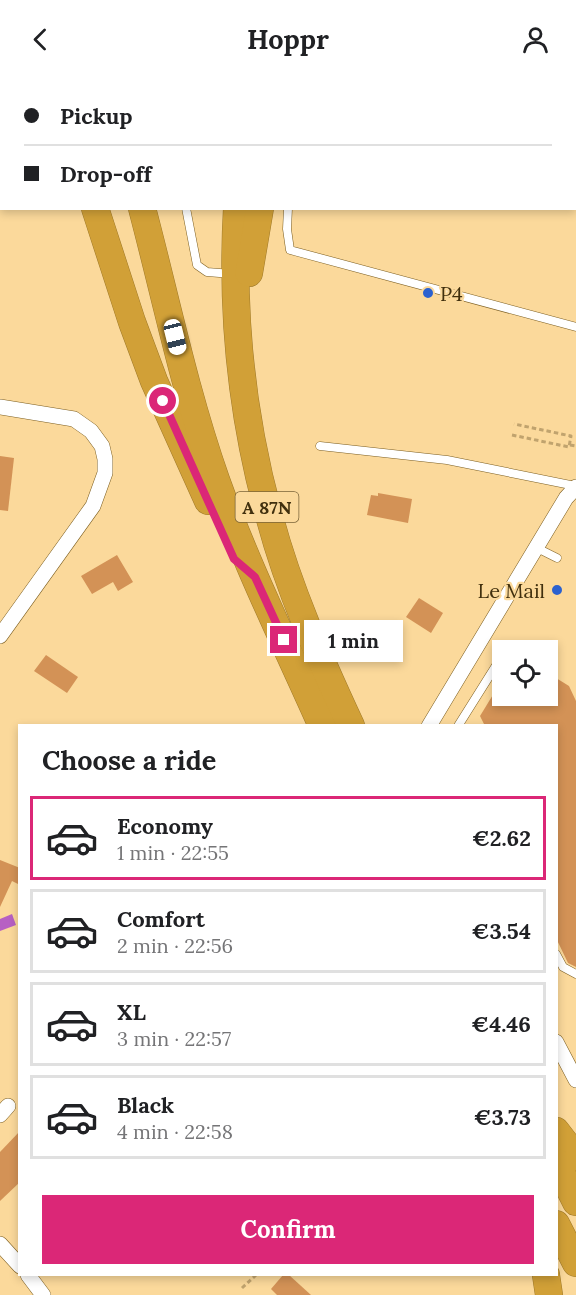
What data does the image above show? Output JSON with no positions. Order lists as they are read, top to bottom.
{
  "streets": {
    "highway": ["A 87N"]
  },
  "places": ["P4", "Le Mail"],
  "page": {
    "header": "Hoppr",
    "banner": ["Pickup", "Drop-off"],
    "bubble": "1 min",
    "heading": "Choose a ride",
    "list": [
      {
        "name": "Economy",
        "note": "1 min · 22:55",
        "value": "€2.62"
      },
      {
        "name": "Comfort",
        "note": "2 min · 22:56",
        "value": "€3.54"
      },
      {
        "name": "XL",
        "note": "3 min · 22:57",
        "value": "€4.46"
      },
      {
        "name": "Black",
        "note": "4 min · 22:58",
        "value": "€3.73"
      }
    ],
    "buttons": "Confirm"
  }
}
